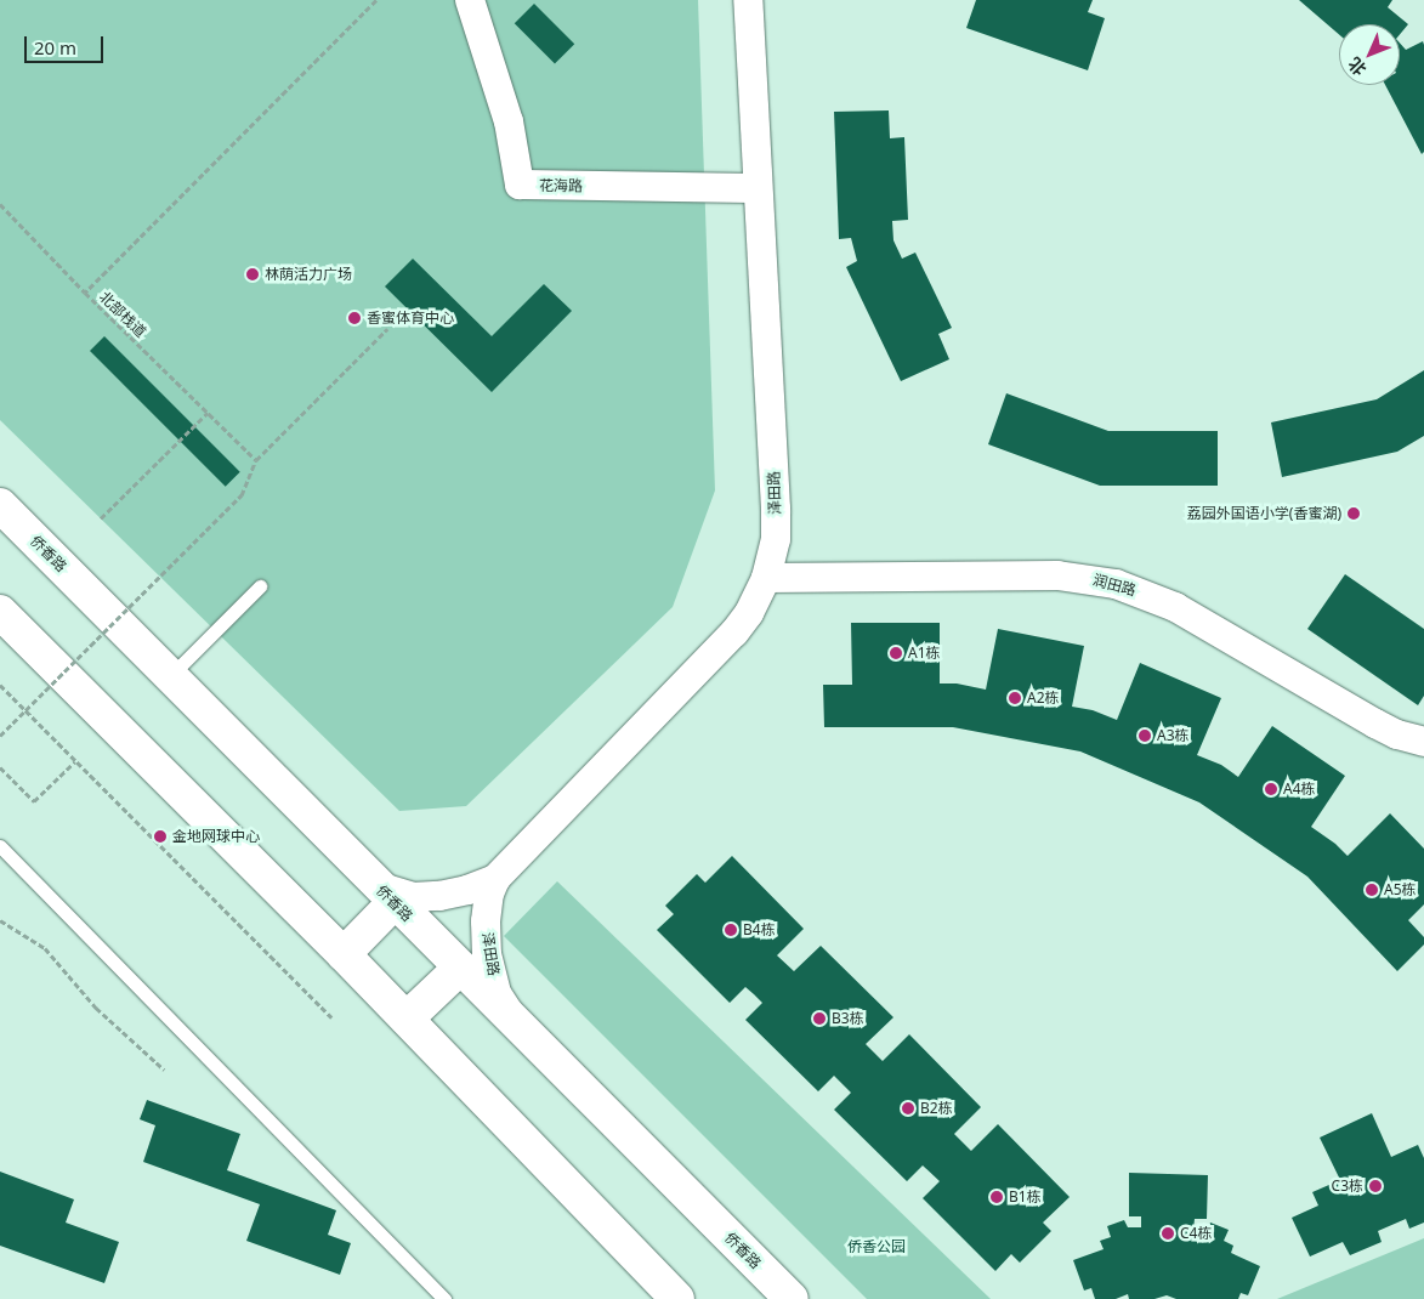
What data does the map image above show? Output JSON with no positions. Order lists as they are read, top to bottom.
{
  "streets": {
    "main road": ["侨香路"],
    "street": ["花海路", "泽田路", "润田路"],
    "path": ["北部栈道"]
  },
  "crossings": [
    ["花海路", "泽田路"],
    ["泽田路", "侨香路"],
    ["泽田路", "润田路"]
  ],
  "parks": ["侨香公园"],
  "places": [
    "林荫活力广场",
    "香蜜体育中心",
    "荔园外国语小学(香蜜湖)",
    "A1栋",
    "A2栋",
    "A3栋",
    "A4栋",
    "金地网球中心",
    "A5栋",
    "B4栋",
    "B3栋",
    "B2栋",
    "C3栋",
    "B1栋",
    "C4栋"
  ],
  "scale_bar": "20 m",
  "north": "bottom left"
}
